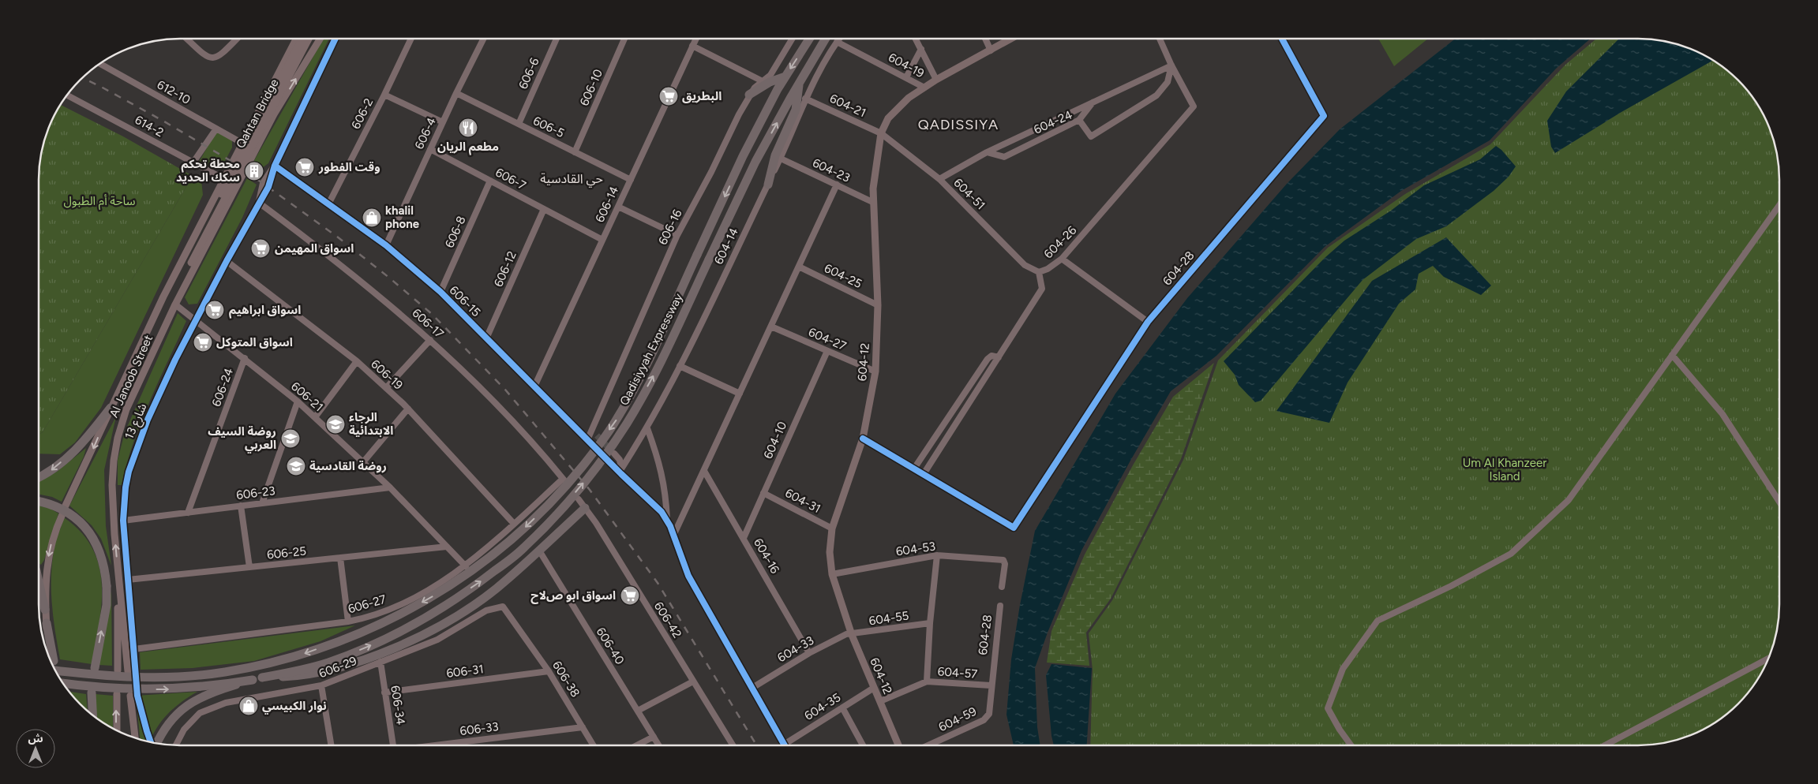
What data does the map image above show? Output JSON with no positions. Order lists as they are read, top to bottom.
{
  "streets": {
    "highway": ["Qadisiyyah Expressway"],
    "main road": ["Qahtan Bridge", "604-12", "Al Janoob Street"],
    "street": [
      "604-19",
      "606-6",
      "606-10",
      "612-10",
      "604-21",
      "606-2",
      "604-24",
      "614-2",
      "606-5",
      "606-4",
      "604-23",
      "606-7",
      "604-51",
      "606-14",
      "606-16",
      "606-8",
      "604-26",
      "604-14",
      "604-28",
      "606-12",
      "604-25",
      "606-15",
      "606-17",
      "604-27",
      "606-19",
      "606-24",
      "606-21",
      "شارع 13",
      "604-10",
      "606-23",
      "604-31",
      "604-53",
      "606-25",
      "604-16",
      "606-27",
      "604-55",
      "606-42",
      "606-40",
      "604-33",
      "606-29",
      "606-31",
      "604-57",
      "606-38",
      "606-34",
      "604-35",
      "604-59",
      "606-33"
    ]
  },
  "crossings": [
    ["604-19", "604-14"],
    ["604-19", "604-12"],
    ["606-6", "606-5"],
    ["606-10", "606-5"],
    ["604-21", "604-51"],
    ["604-21", "604-14"],
    ["604-21", "604-12"],
    ["Qahtan Bridge", "Al Janoob Street"],
    ["606-2", "606-15"],
    ["604-24", "604-26"],
    ["606-5", "606-4"],
    ["606-5", "606-14"],
    ["606-4", "606-7"],
    ["606-4", "606-15"],
    ["604-23", "604-14"],
    ["604-23", "604-12"],
    ["606-7", "606-14"],
    ["606-7", "606-8"],
    ["606-7", "606-12"],
    ["604-51", "604-26"],
    ["604-51", "604-12"],
    ["606-14", "606-15"],
    ["606-16", "606-15"],
    ["606-8", "606-15"],
    ["604-26", "604-28"],
    ["604-14", "606-15"],
    ["604-28", "604-57"],
    ["604-28", "604-59"],
    ["606-12", "606-15"],
    ["604-25", "604-12"],
    ["606-15", "شارع 13"],
    ["606-17", "شارع 13"],
    ["606-17", "606-27"],
    ["604-27", "604-12"],
    ["604-27", "604-10"],
    ["604-12", "604-31"],
    ["604-12", "604-53"],
    ["604-12", "604-55"],
    ["604-12", "604-33"],
    ["604-12", "604-57"],
    ["604-12", "604-35"],
    ["606-19", "شارع 13"],
    ["606-19", "606-27"],
    ["606-24", "606-21"],
    ["606-24", "606-23"],
    ["606-21", "شارع 13"],
    ["606-21", "606-23"],
    ["606-21", "606-25"],
    ["606-21", "606-27"],
    ["شارع 13", "606-23"],
    ["شارع 13", "606-25"],
    ["شارع 13", "606-27"],
    ["604-10", "604-31"],
    ["604-10", "604-16"],
    ["604-16", "604-33"],
    ["604-55", "604-33"],
    ["606-29", "606-38"],
    ["606-29", "606-34"],
    ["606-31", "606-38"],
    ["606-31", "606-34"],
    ["606-38", "606-33"]
  ],
  "districts": ["QADISSIYA", "حي القادسية"],
  "parks": ["ساحة أم الطبول", "Um Al Khanzeer Island"],
  "places": {
    "supermarket": [
      "البطريق",
      "وقت الفطور",
      "اسواق المهيمن",
      "اسواق ابراهيم",
      "اسواق المتوكل",
      "اسواق ابو صﻻح"
    ],
    "restaurant": ["مطعم الريان"],
    "building": ["محطة تحكم سكك الحديد"],
    "shop": ["khalil phone", "نوار الكبيسي"],
    "school or university": ["الرجاء الابتدائية", "روضة السيف العربي", "روضة القادسية"]
  },
  "north": "top"
}
